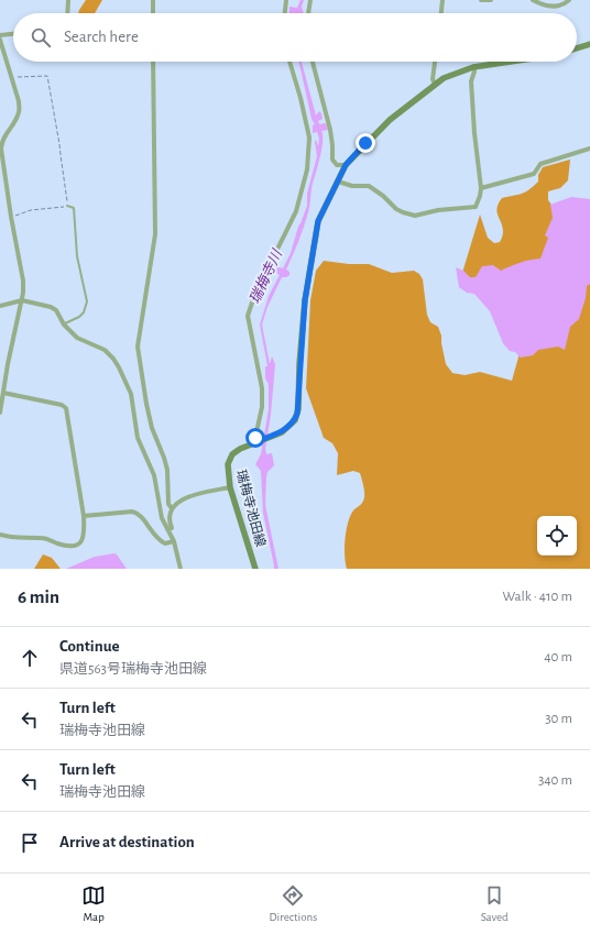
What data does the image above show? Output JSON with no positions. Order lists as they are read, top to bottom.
{
  "streets": {
    "main road": ["瑞梅寺池田線"]
  },
  "water": ["瑞梅寺川"],
  "page": {
    "search": "Search here",
    "heading": ["6 min", "Walk · 410 m"],
    "list": [
      ["Continue", "県道563号瑞梅寺池田線", "40 m"],
      ["Turn left", "瑞梅寺池田線", "30 m"],
      ["Turn left", "瑞梅寺池田線", "340 m"],
      "Arrive at destination"
    ],
    "nav": ["Map", "Directions", "Saved"]
  }
}
